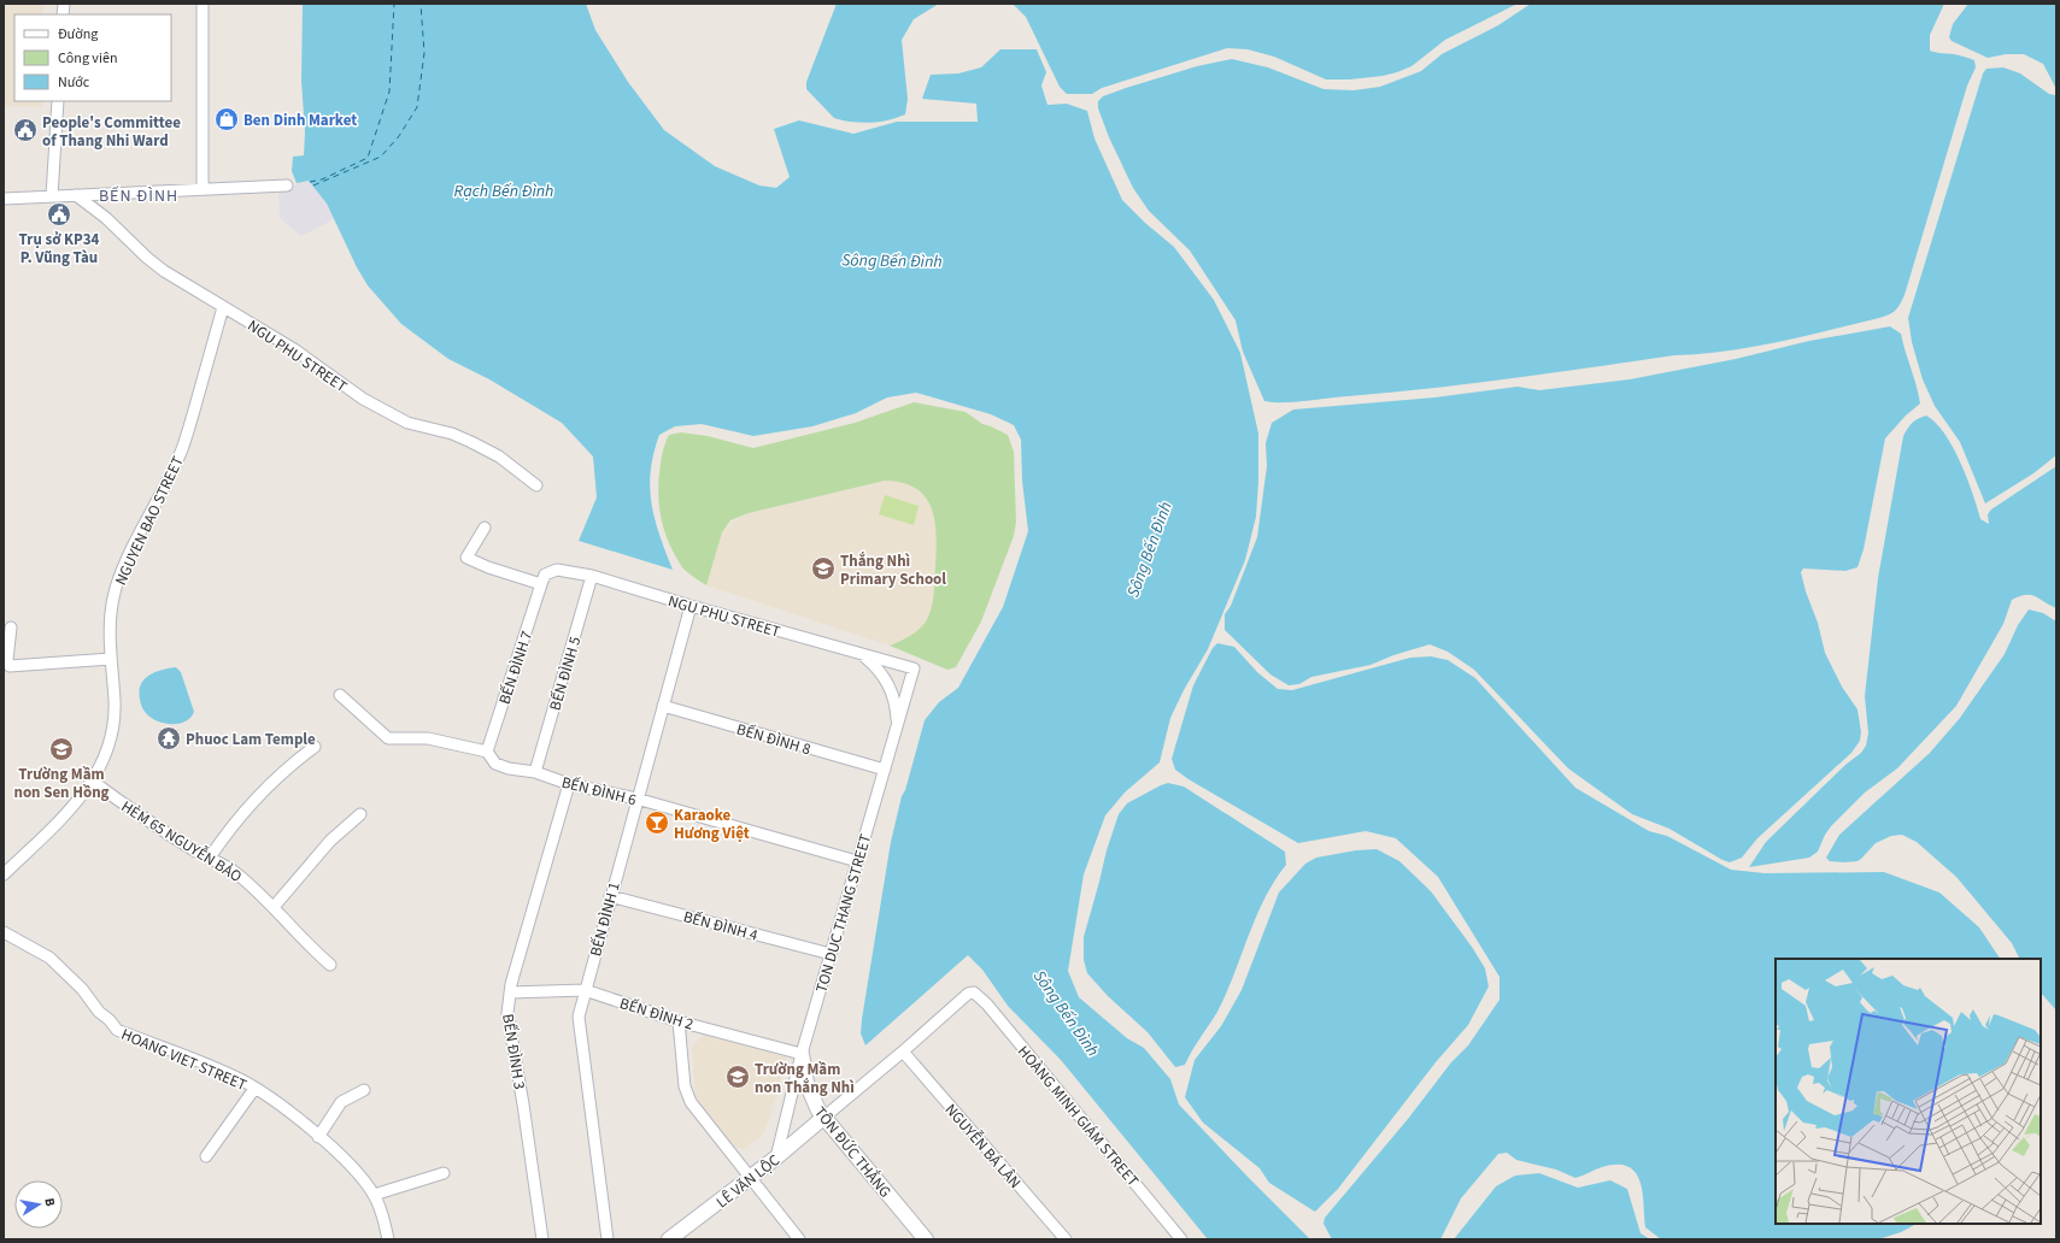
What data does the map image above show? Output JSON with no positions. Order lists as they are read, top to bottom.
{
  "streets": {
    "street": [
      "NGU PHU STREET",
      "NGUYEN BAO STREET",
      "BẾN ĐÌNH 7",
      "BẾN ĐÌNH 5",
      "BẾN ĐÌNH 8",
      "BẾN ĐÌNH 6",
      "HẺM 65 NGUYỄN BẢO",
      "TON DUC THANG STREET",
      "BẾN ĐÌNH 1",
      "BẾN ĐÌNH 4",
      "BẾN ĐÌNH 2",
      "BẾN ĐÌNH 3",
      "HOANG VIET STREET",
      "HOÀNG MINH GIÁM STREET",
      "NGUYỄN BÁ LÂN",
      "TÔN ĐỨC THẮNG",
      "LÊ VĂN LỘC"
    ]
  },
  "crossings": [
    ["NGU PHU STREET", "NGUYEN BAO STREET"],
    ["NGU PHU STREET", "BẾN ĐÌNH 7"],
    ["NGU PHU STREET", "BẾN ĐÌNH 5"],
    ["NGU PHU STREET", "TON DUC THANG STREET"],
    ["NGU PHU STREET", "BẾN ĐÌNH 1"],
    ["NGUYEN BAO STREET", "HẺM 65 NGUYỄN BẢO"],
    ["BẾN ĐÌNH 7", "BẾN ĐÌNH 6"],
    ["BẾN ĐÌNH 5", "BẾN ĐÌNH 6"],
    ["BẾN ĐÌNH 8", "TON DUC THANG STREET"],
    ["BẾN ĐÌNH 8", "BẾN ĐÌNH 1"],
    ["BẾN ĐÌNH 6", "TON DUC THANG STREET"],
    ["BẾN ĐÌNH 6", "BẾN ĐÌNH 1"],
    ["BẾN ĐÌNH 6", "BẾN ĐÌNH 3"],
    ["TON DUC THANG STREET", "BẾN ĐÌNH 4"],
    ["TON DUC THANG STREET", "BẾN ĐÌNH 2"],
    ["TON DUC THANG STREET", "TÔN ĐỨC THẮNG"],
    ["TON DUC THANG STREET", "LÊ VĂN LỘC"],
    ["BẾN ĐÌNH 1", "BẾN ĐÌNH 4"],
    ["BẾN ĐÌNH 1", "BẾN ĐÌNH 2"],
    ["BẾN ĐÌNH 2", "BẾN ĐÌNH 3"],
    ["BẾN ĐÌNH 2", "TÔN ĐỨC THẮNG"],
    ["HOÀNG MINH GIÁM STREET", "NGUYỄN BÁ LÂN"],
    ["TÔN ĐỨC THẮNG", "LÊ VĂN LỘC"]
  ],
  "districts": ["BẾN ĐÌNH"],
  "water": ["Rạch Bến Đình", "Sông Bến Đình"],
  "places": {
    "shop": ["Ben Dinh Market"],
    "public building": ["People's Committee of Thang Nhi Ward", "Trụ sở KP34 P. Vũng Tàu"],
    "school or university": ["Thắng Nhì Primary School", "Trường Mầm non Sen Hồng", "Trường Mầm non Thắng Nhì"],
    "temple": ["Phuoc Lam Temple"],
    "bar": ["Karaoke Hương Việt"]
  },
  "legend": ["Đường", "Công viên", "Nước"],
  "north": "right"
}
